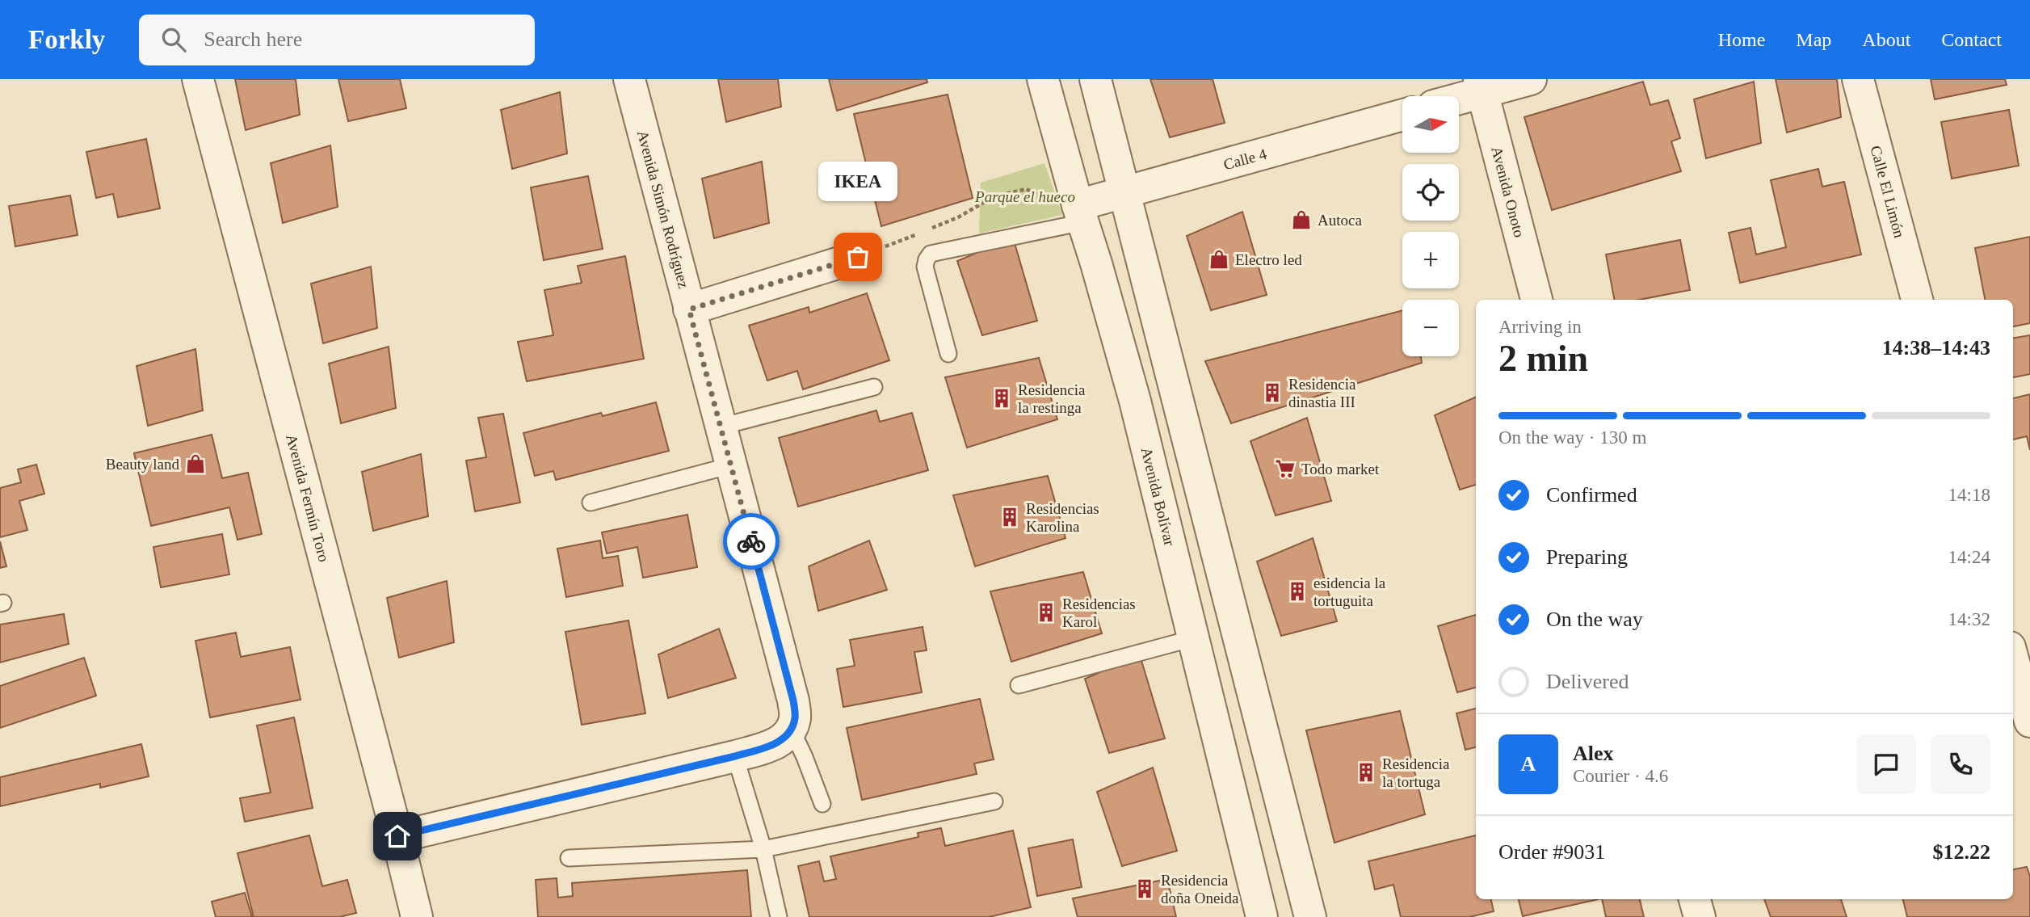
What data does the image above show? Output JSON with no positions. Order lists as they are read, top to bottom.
{
  "streets": {
    "street": [
      "Calle 4",
      "Avenida Onoto",
      "Calle El Limón",
      "Avenida Simón Rodríguez",
      "Avenida Bolívar",
      "Avenida Fermín Toro"
    ]
  },
  "crossings": [
    ["Calle 4", "Avenida Bolívar"]
  ],
  "parks": ["Parque el hueco"],
  "places": {
    "shop": ["Autoca", "Electro led", "Beauty land"],
    "other": ["IKEA"],
    "building": [
      "Residencia dinastia III",
      "Residencia la restinga",
      "Residencias Karolina",
      "esidencia la tortuguita",
      "Residencias Karol",
      "Residencia la tortuga",
      "Residencia doña Oneida"
    ],
    "supermarket": ["Todo market"]
  },
  "north": "right",
  "page": {
    "header": "Forkly",
    "search": "Search here",
    "nav": [
      "Home",
      "Map",
      "About",
      "Contact"
    ],
    "map_buttons": ["+", "−"],
    "bubble": "IKEA",
    "heading": ["2 min", "Arriving in", "14:38–14:43"],
    "panel": [
      "Alex",
      "Courier · 4.6",
      "Order #9031",
      "$12.22"
    ],
    "bar": "On the way · 130 m",
    "list": [
      ["Confirmed", "14:18"],
      ["Preparing", "14:24"],
      ["On the way", "14:32"],
      "Delivered"
    ],
    "round": "A"
  }
}
